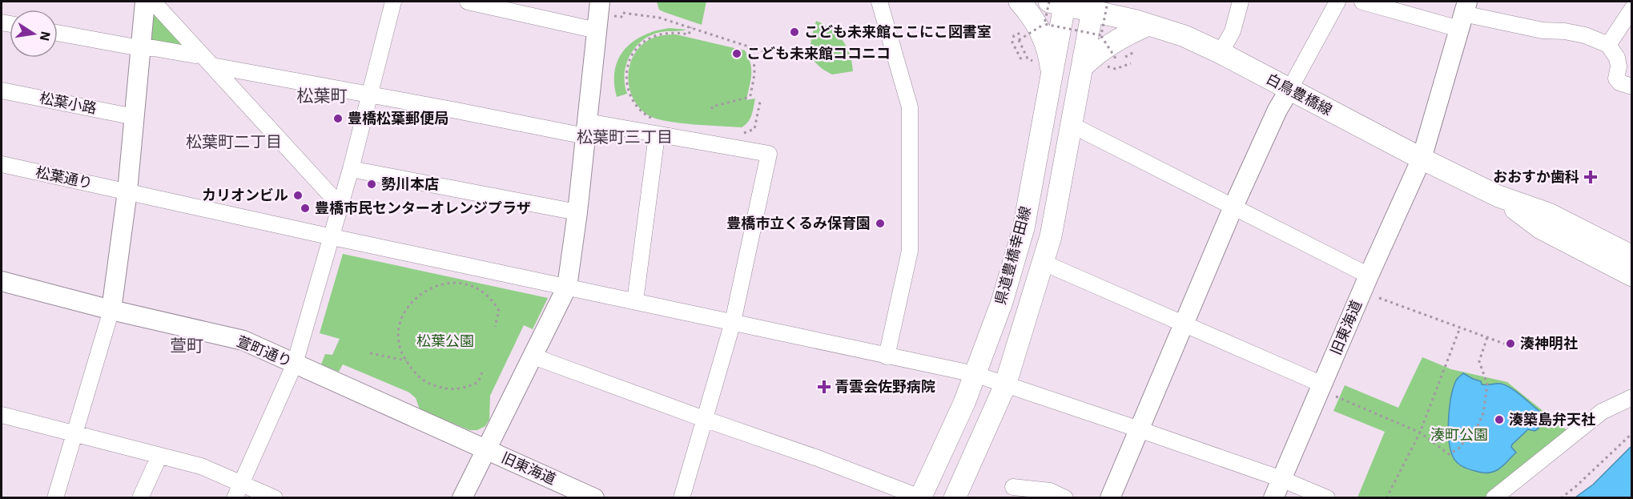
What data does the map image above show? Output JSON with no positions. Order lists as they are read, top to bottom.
{
  "streets": {
    "main road": ["白鳥豊橋線", "県道豊橋幸田線"],
    "street": [
      "松葉小路",
      "松葉通り",
      "旧東海道",
      "萱町通り"
    ]
  },
  "crossings": [
    ["白鳥豊橋線", "県道豊橋幸田線"],
    ["白鳥豊橋線", "旧東海道"],
    ["松葉通り", "県道豊橋幸田線"],
    ["松葉通り", "旧東海道"],
    ["旧東海道", "萱町通り"]
  ],
  "districts": [
    "松葉町",
    "松葉町三丁目",
    "松葉町二丁目",
    "萱町"
  ],
  "parks": ["松葉公園", "湊町公園"],
  "places": {
    "other": [
      "こども未来館ここにこ図書室",
      "こども未来館ココニコ",
      "豊橋松葉郵便局",
      "勢川本店",
      "カリオンビル",
      "豊橋市民センターオレンジプラザ",
      "豊橋市立くるみ保育園",
      "湊神明社",
      "湊築島弁天社"
    ],
    "health": ["おおすか歯科", "青雲会佐野病院"]
  },
  "north": "right"
}
